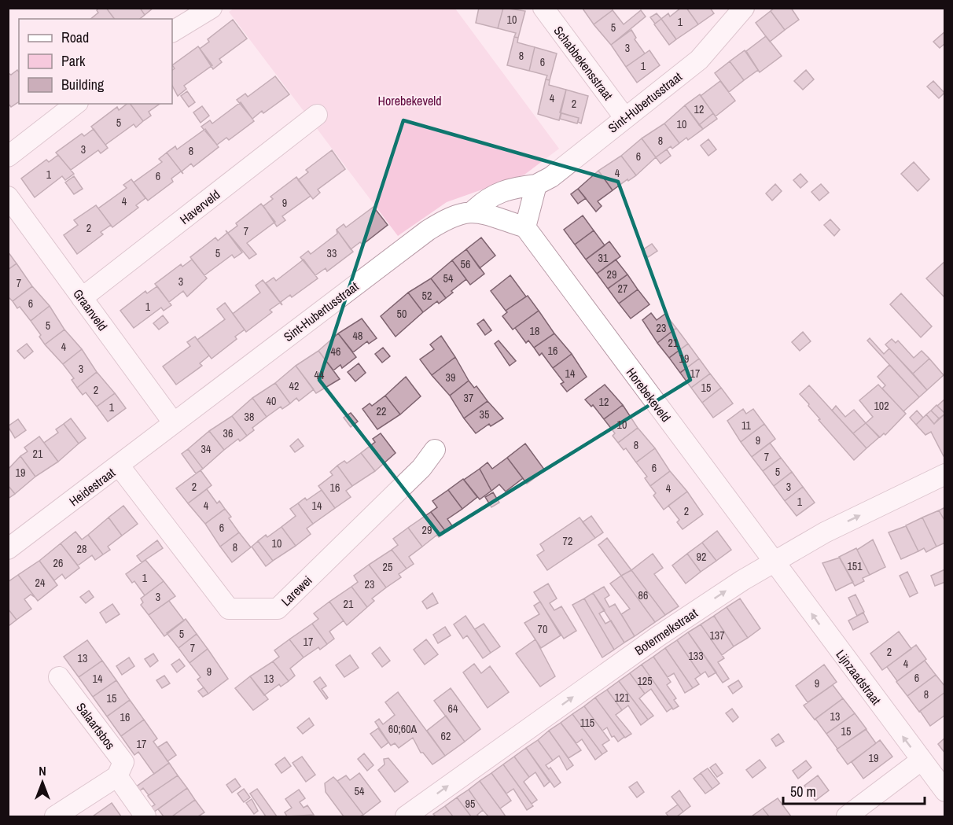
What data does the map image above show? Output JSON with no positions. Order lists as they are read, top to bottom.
{
  "streets": {
    "street": [
      "Schabbekensstraat",
      "Sint-Hubertusstraat",
      "Haverveld",
      "Graanveld",
      "Horebekeveld",
      "Heidestraat",
      "Larewei",
      "Botermelkstraat",
      "Lijnzaadstraat",
      "Salaartsbos"
    ]
  },
  "crossings": [
    ["Schabbekensstraat", "Sint-Hubertusstraat"],
    ["Sint-Hubertusstraat", "Graanveld"],
    ["Sint-Hubertusstraat", "Heidestraat"],
    ["Haverveld", "Graanveld"],
    ["Graanveld", "Heidestraat"],
    ["Horebekeveld", "Botermelkstraat"],
    ["Horebekeveld", "Lijnzaadstraat"],
    ["Heidestraat", "Larewei"],
    ["Botermelkstraat", "Lijnzaadstraat"]
  ],
  "one_way": ["Botermelkstraat", "Lijnzaadstraat"],
  "parks": ["Horebekeveld"],
  "house_numbers": [
    "10",
    "1",
    "5",
    "3",
    "8",
    "6",
    "1",
    "4",
    "2",
    "12",
    "5",
    "10",
    "8",
    "3",
    "8",
    "6",
    "4",
    "1",
    "6",
    "4",
    "9",
    "2",
    "7",
    "5",
    "33",
    "31",
    "56",
    "29",
    "54",
    "3",
    "7",
    "27",
    "52",
    "6",
    "1",
    "50",
    "5",
    "23",
    "18",
    "48",
    "21",
    "4",
    "16",
    "46",
    "19",
    "3",
    "14",
    "17",
    "44",
    "39",
    "42",
    "15",
    "2",
    "37",
    "40",
    "12",
    "102",
    "1",
    "22",
    "35",
    "38",
    "10",
    "11",
    "36",
    "9",
    "8",
    "34",
    "21",
    "7",
    "6",
    "5",
    "19",
    "2",
    "3",
    "16",
    "4",
    "1",
    "4",
    "14",
    "2",
    "6",
    "29",
    "72",
    "10",
    "8",
    "28",
    "92",
    "26",
    "151",
    "25",
    "1",
    "24",
    "23",
    "86",
    "3",
    "21",
    "70",
    "5",
    "137",
    "17",
    "7",
    "2",
    "133",
    "13",
    "4",
    "9",
    "6",
    "14",
    "13",
    "125",
    "9",
    "8",
    "121",
    "15",
    "64",
    "13",
    "16",
    "115",
    "60;60A",
    "15",
    "62",
    "17",
    "19",
    "54",
    "95"
  ],
  "legend": ["Road", "Park", "Building"],
  "scale_bar": "50 m",
  "north": "top"
}
